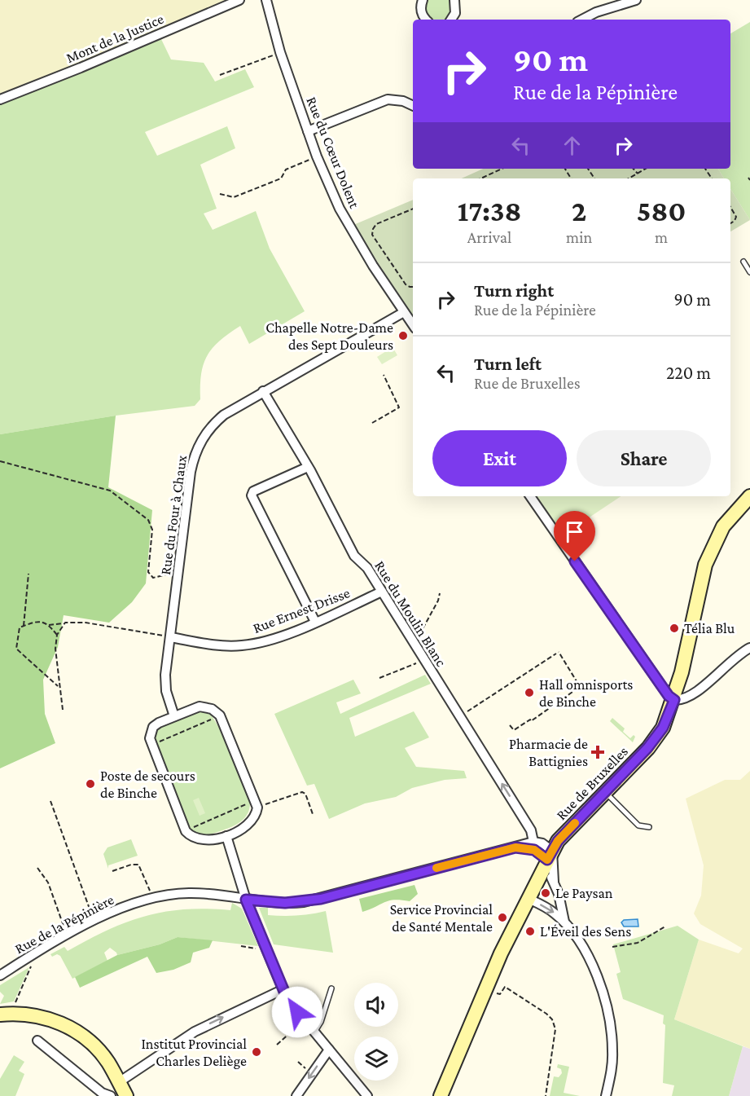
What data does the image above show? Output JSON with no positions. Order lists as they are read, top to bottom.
{
  "streets": {
    "main road": ["Rue de Bruxelles"],
    "street": [
      "Mont de la Justice",
      "Rue du Cœur Dolent",
      "Rue du Four à Chaux",
      "Rue Ernest Drisse",
      "Rue du Moulin Blanc",
      "Rue de la Pépinière"
    ]
  },
  "crossings": [
    ["Rue du Cœur Dolent", "Rue du Four à Chaux"],
    ["Rue du Four à Chaux", "Rue Ernest Drisse"],
    ["Rue du Four à Chaux", "Rue du Moulin Blanc"],
    ["Rue Ernest Drisse", "Rue du Moulin Blanc"],
    ["Rue du Moulin Blanc", "Rue de la Pépinière"]
  ],
  "places": {
    "other": [
      "Chapelle Notre-Dame des Sept Douleurs",
      "Télia Blu",
      "Hall omnisports de Binche",
      "Poste de secours de Binche",
      "Le Paysan",
      "Service Provincial de Santé Mentale",
      "L'Éveil des Sens",
      "Institut Provincial Charles Deliège"
    ],
    "health": ["Pharmacie de Battignies"]
  },
  "page": {
    "turn": ["90 m", "Rue de la Pépinière"],
    "eta": [
      "17:38",
      "Arrival",
      "2",
      "min",
      "580",
      "m"
    ],
    "list": [
      {
        "name": "Turn right",
        "note": "Rue de la Pépinière",
        "value": "90 m"
      },
      {
        "name": "Turn left",
        "note": "Rue de Bruxelles",
        "value": "220 m"
      }
    ],
    "buttons": ["Exit", "Share"]
  }
}
